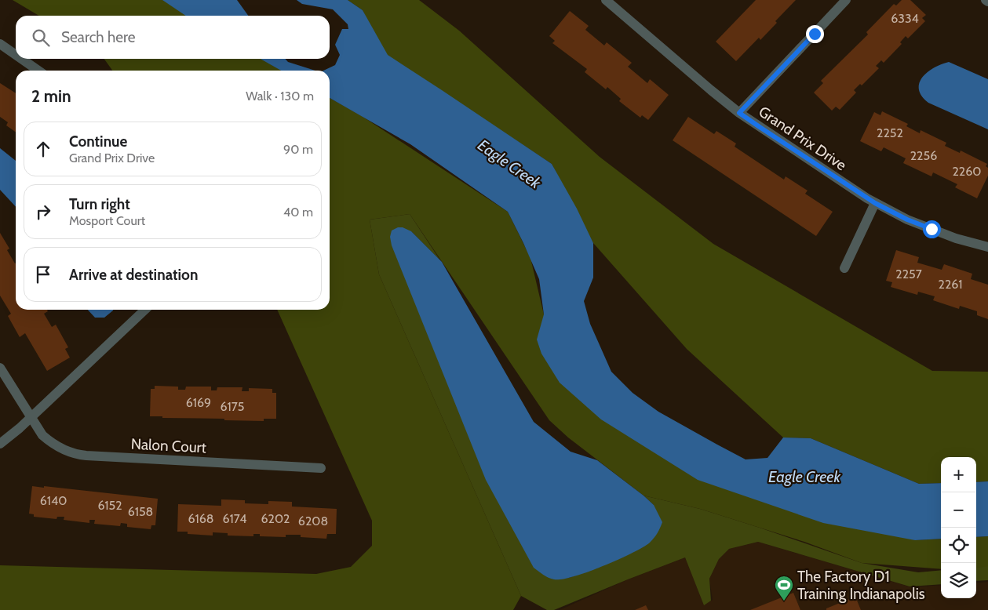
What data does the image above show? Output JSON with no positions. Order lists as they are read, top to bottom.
{
  "streets": {
    "street": ["Grand Prix Drive", "Nalon Court"]
  },
  "water": ["Eagle Creek"],
  "places": {
    "sports": ["The Factory D1 Training Indianapolis"]
  },
  "house_numbers": [
    "6334",
    "2252",
    "2256",
    "2260",
    "2257",
    "2261",
    "6169",
    "6175",
    "6140",
    "6152",
    "6158",
    "6168",
    "6174",
    "6202",
    "6208"
  ],
  "page": {
    "search": "Search here",
    "heading": ["2 min", "Walk · 130 m"],
    "list": [
      ["Continue", "Grand Prix Drive", "90 m"],
      ["Turn right", "Mosport Court", "40 m"],
      "Arrive at destination"
    ],
    "map_buttons": ["+", "−"]
  }
}
